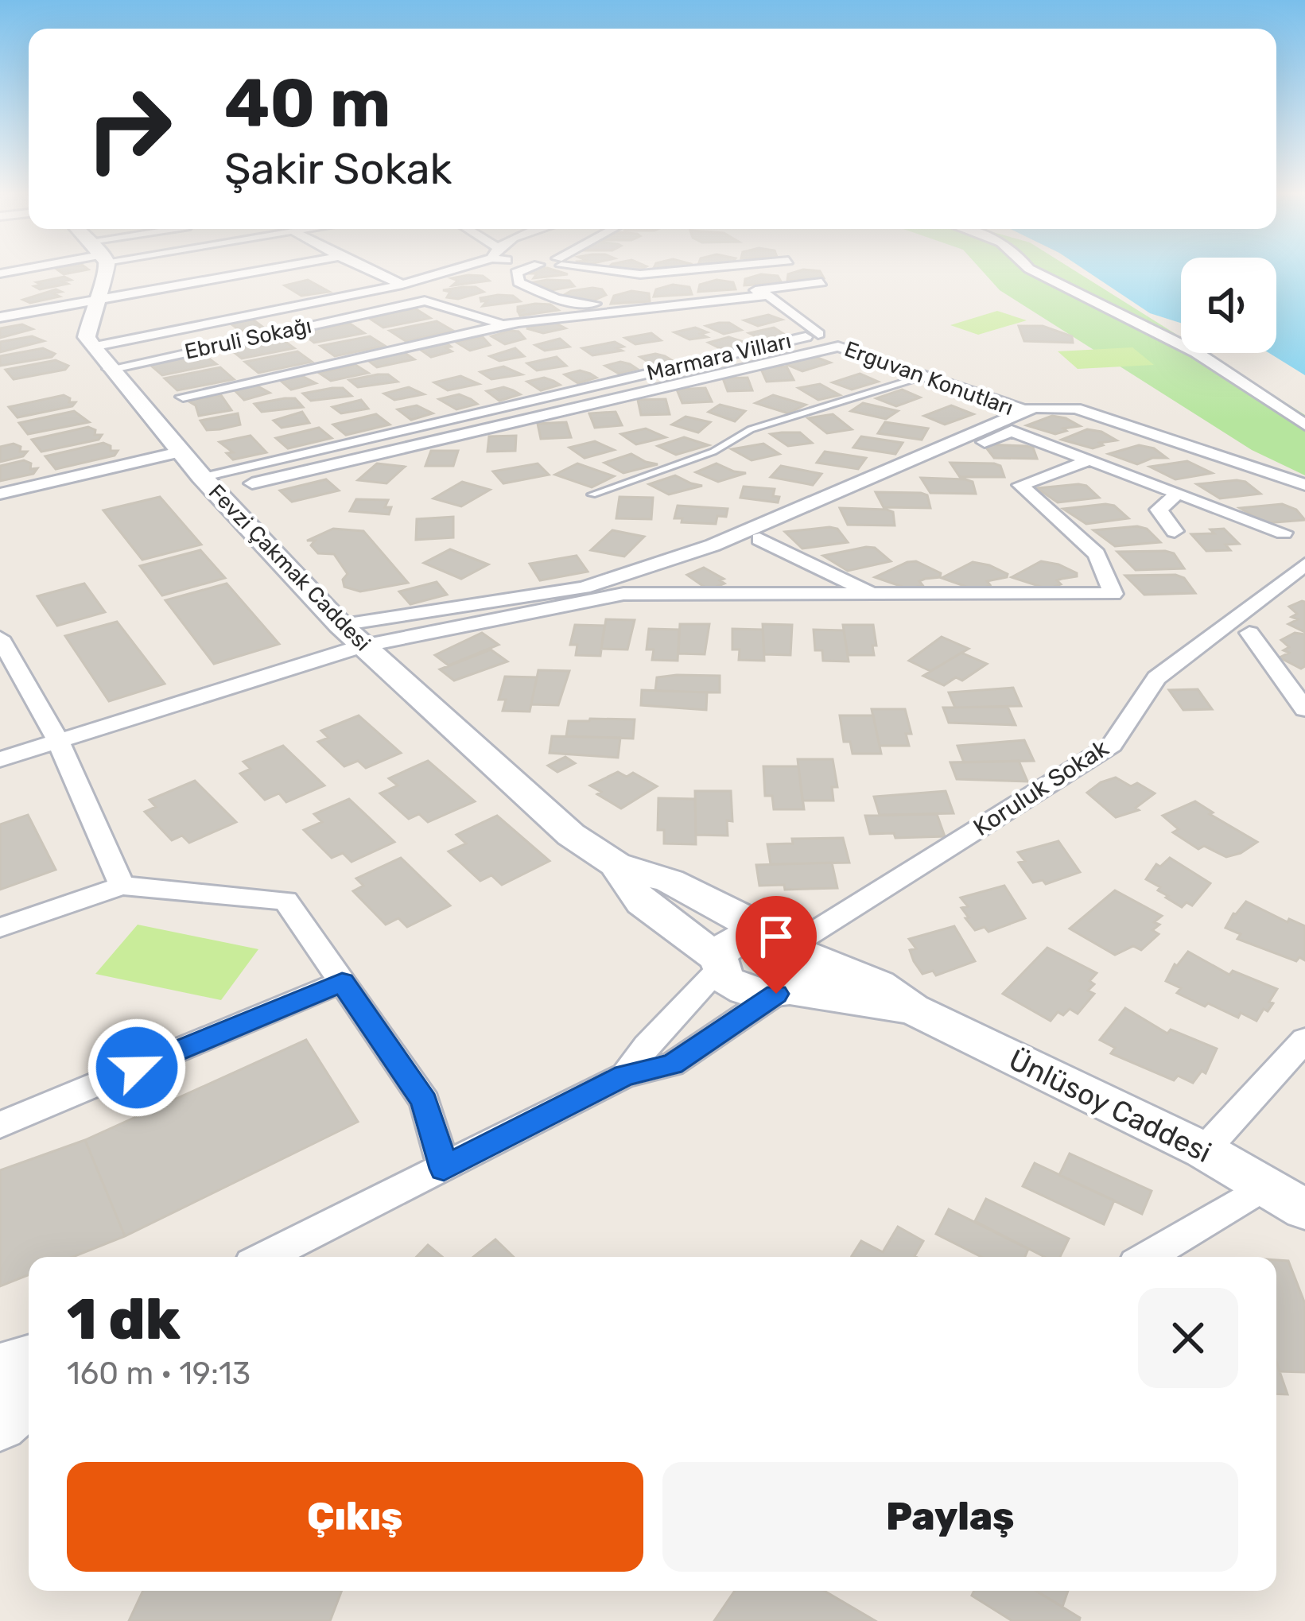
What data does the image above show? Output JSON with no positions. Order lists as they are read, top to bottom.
{
  "streets": {
    "street": [
      "Ebruli Sokağı",
      "Marmara Vilları",
      "Erguvan Konutları",
      "Fevzi Çakmak Caddesi",
      "Koruluk Sokak",
      "Ünlüsoy Caddesi"
    ]
  },
  "crossings": [
    ["Ebruli Sokağı", "Fevzi Çakmak Caddesi"],
    ["Marmara Vilları", "Fevzi Çakmak Caddesi"],
    ["Erguvan Konutları", "Fevzi Çakmak Caddesi"],
    ["Fevzi Çakmak Caddesi", "Koruluk Sokak"],
    ["Fevzi Çakmak Caddesi", "Ünlüsoy Caddesi"],
    ["Koruluk Sokak", "Ünlüsoy Caddesi"]
  ],
  "page": {
    "turn": ["40 m", "Şakir Sokak"],
    "heading": ["1 dk", "160 m · 19:13"],
    "buttons": ["Çıkış", "Paylaş"]
  }
}
